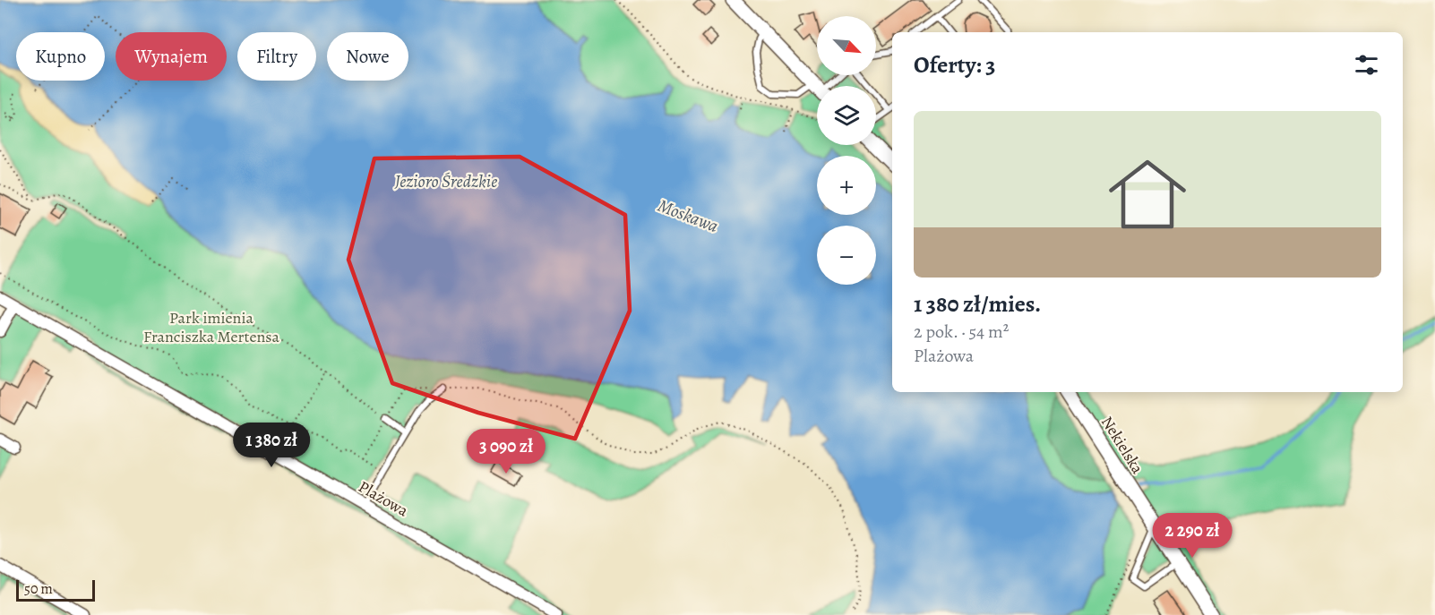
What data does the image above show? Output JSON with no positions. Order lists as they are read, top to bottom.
{
  "streets": {
    "street": ["Nekielska", "Plażowa"]
  },
  "water": ["Jezioro Średzkie", "Moskawa"],
  "parks": ["Park imienia Franciszka Mertensa"],
  "scale_bar": "50 m",
  "north": "bottom right",
  "page": {
    "map_buttons": ["+", "−"],
    "chip": [
      "Kupno",
      "Wynajem",
      "Filtry",
      "Nowe"
    ],
    "heading": "Oferty: 3",
    "list": [
      {
        "name": "1 380 zł/mies.",
        "note": "2 pok. · 54 m² · Plażowa"
      }
    ],
    "price": ["1 380 zł", "3 090 zł", "2 290 zł"],
    "scale": "50 m"
  }
}
